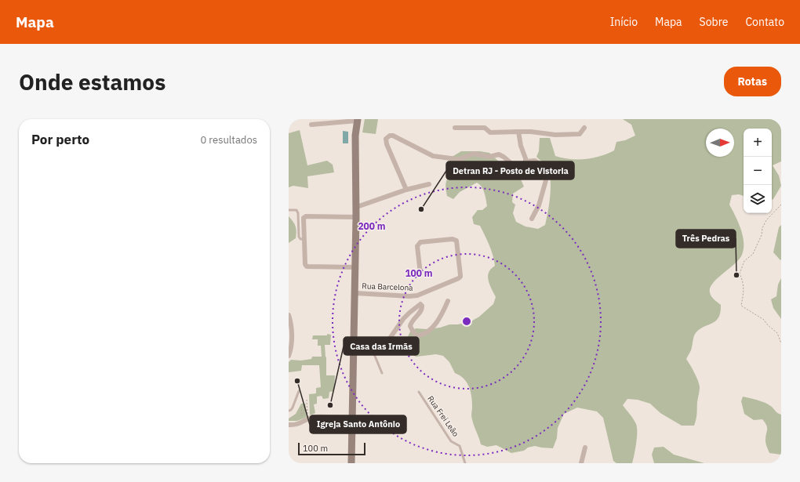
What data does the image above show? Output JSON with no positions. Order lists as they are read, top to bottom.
{
  "streets": {
    "street": ["Rua Barcelona"],
    "lane": ["Rua Frei Leão"]
  },
  "places": [
    "Detran RJ - Posto de Vistoria",
    "Três Pedras",
    "Igreja Santo Antônio",
    "Casa das Irmãs"
  ],
  "scale_bar": "100 m",
  "north": "right",
  "page": {
    "header": "Mapa",
    "nav": [
      "Início",
      "Mapa",
      "Sobre",
      "Contato"
    ],
    "buttons": "Rotas",
    "title": "Onde estamos",
    "heading": ["Por perto", "0 resultados"],
    "map_buttons": ["+", "−"],
    "scale": "100 m"
  },
  "rings": ["200 m", "100 m"]
}
